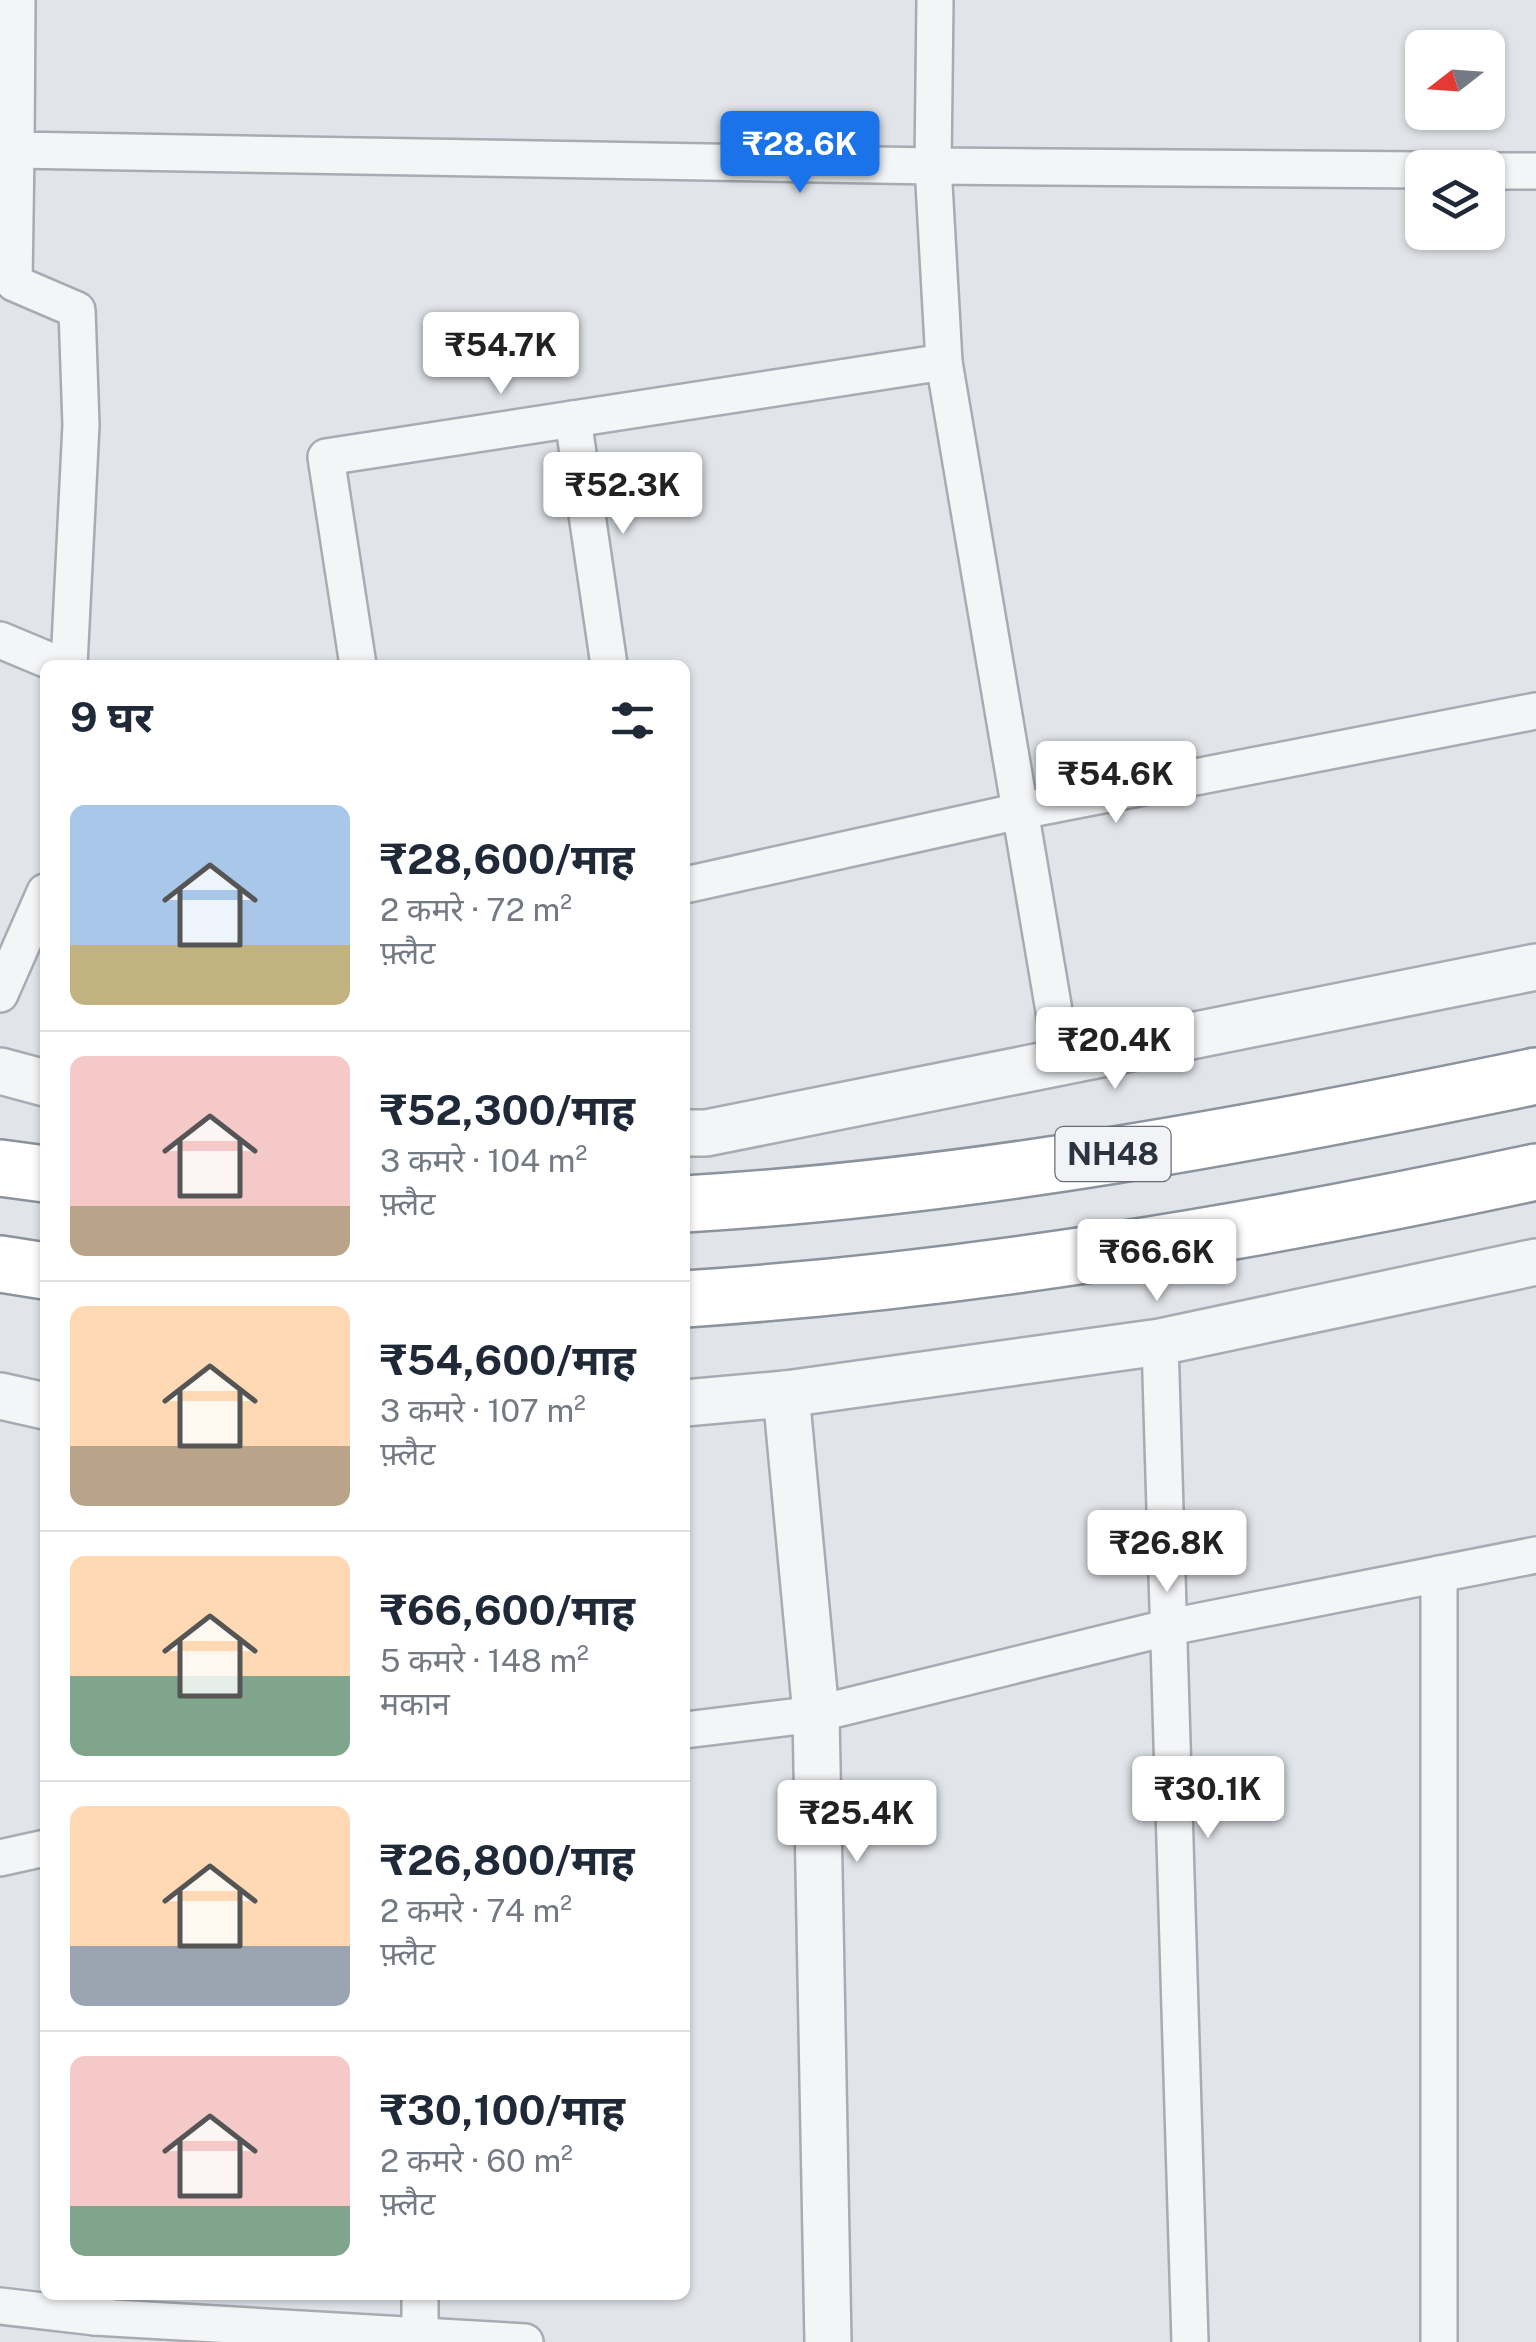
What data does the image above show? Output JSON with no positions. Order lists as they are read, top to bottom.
{
  "streets": {
    "highway": ["NH48"]
  },
  "north": "left",
  "page": {
    "price": [
      "₹28.6K",
      "₹54.7K",
      "₹52.3K",
      "₹54.6K",
      "₹20.4K",
      "₹66.6K",
      "₹26.8K",
      "₹30.1K",
      "₹25.4K"
    ],
    "heading": "9 घर",
    "list": [
      {
        "name": "₹28,600/माह",
        "note": "2 कमरे · 72 m² · फ़्लैट"
      },
      {
        "name": "₹52,300/माह",
        "note": "3 कमरे · 104 m² · फ़्लैट"
      },
      {
        "name": "₹54,600/माह",
        "note": "3 कमरे · 107 m² · फ़्लैट"
      },
      {
        "name": "₹66,600/माह",
        "note": "5 कमरे · 148 m² · मकान"
      },
      {
        "name": "₹26,800/माह",
        "note": "2 कमरे · 74 m² · फ़्लैट"
      },
      {
        "name": "₹30,100/माह",
        "note": "2 कमरे · 60 m² · फ़्लैट"
      }
    ]
  }
}
